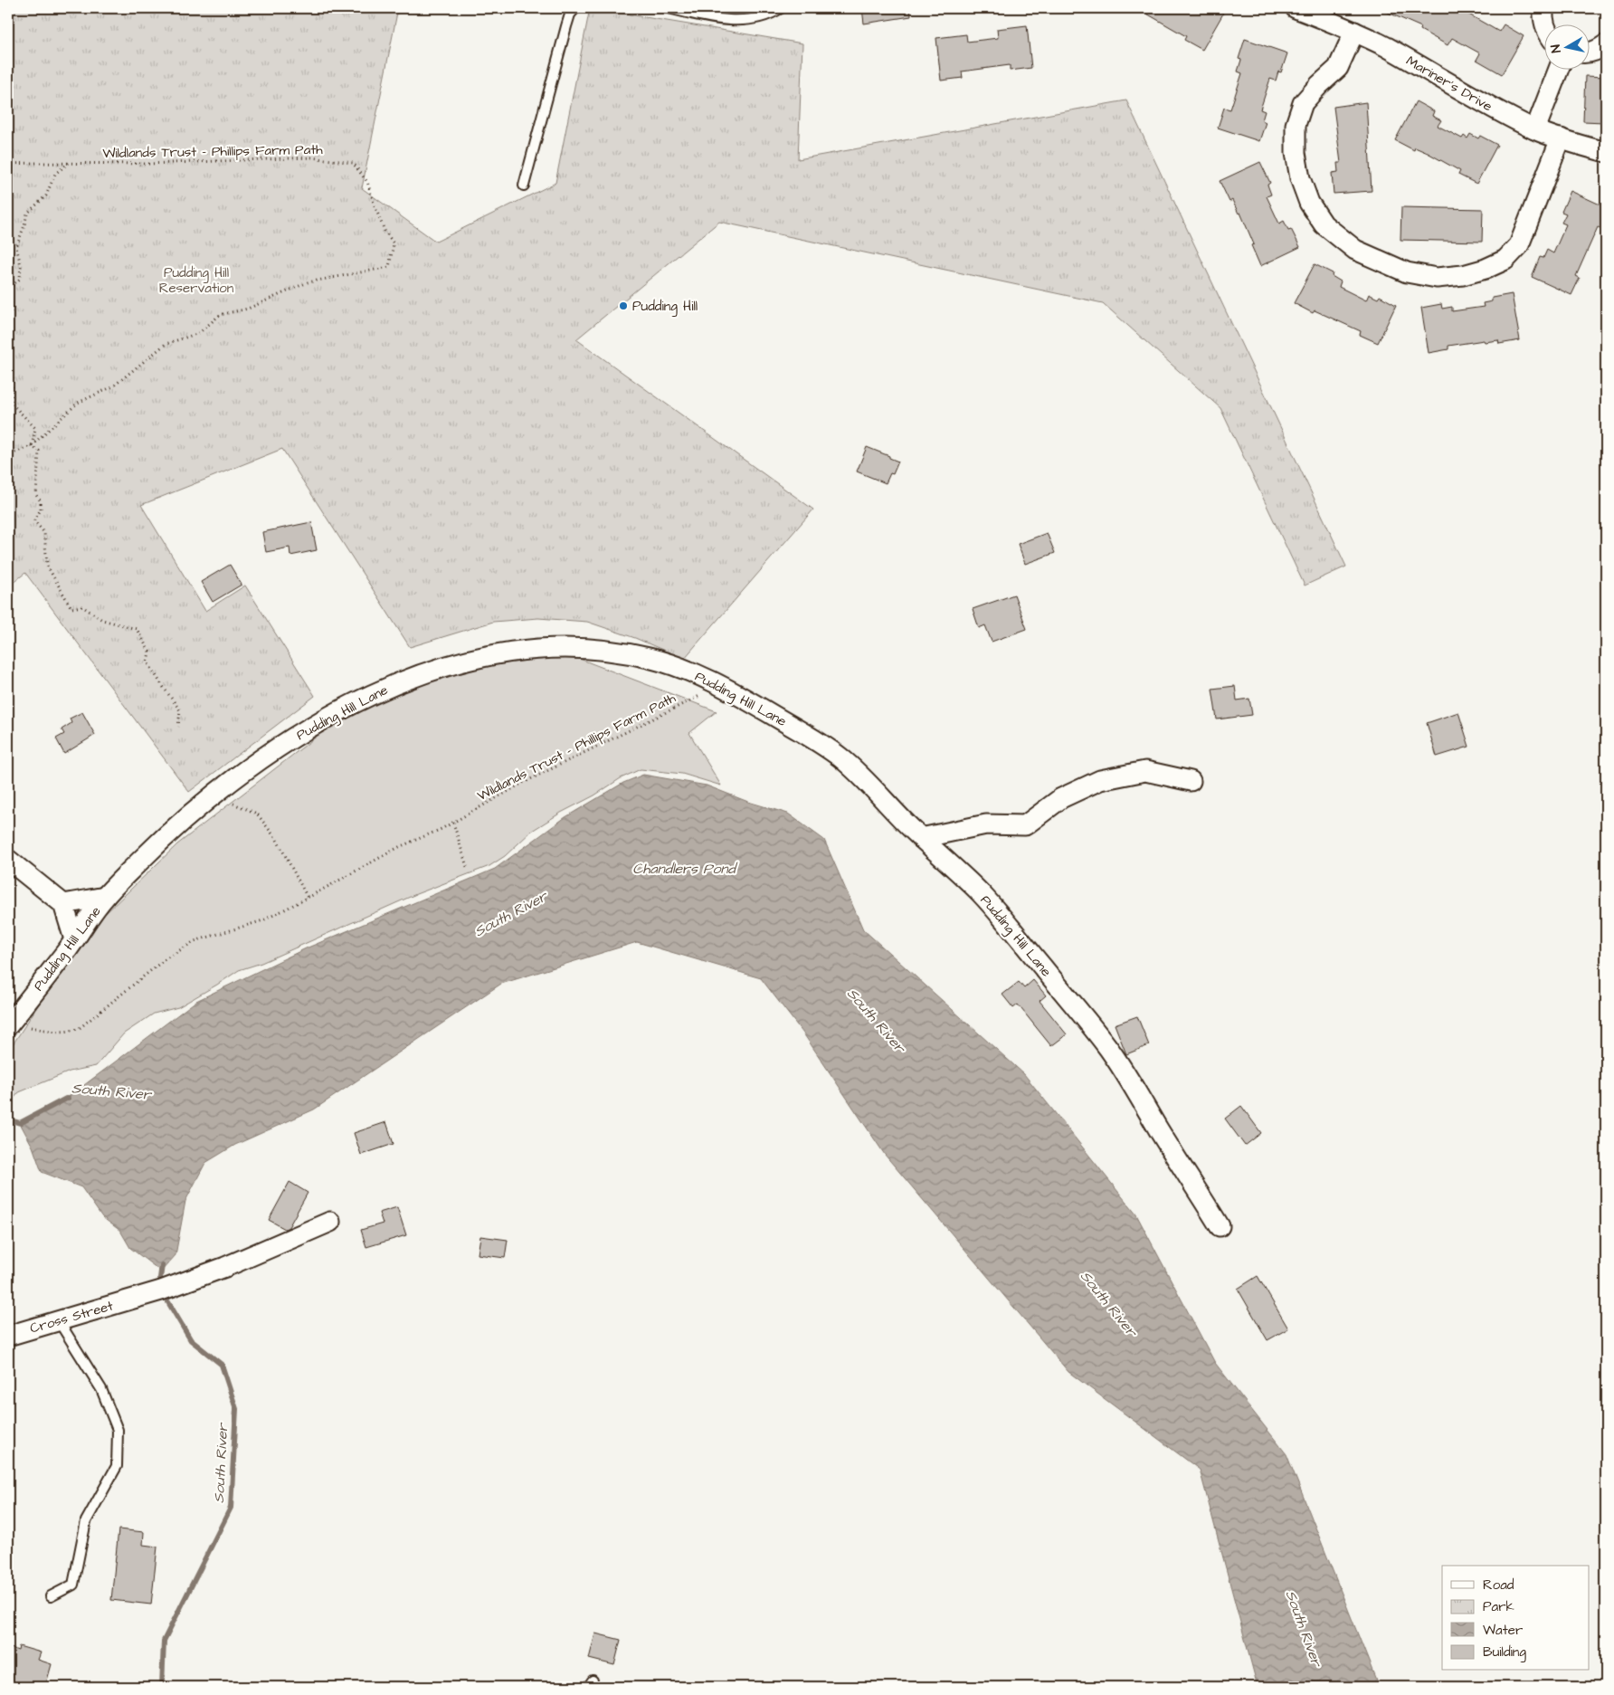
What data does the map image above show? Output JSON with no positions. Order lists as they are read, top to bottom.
{
  "streets": {
    "street": ["Mariner's Drive", "Pudding Hill Lane", "Cross Street"],
    "path": ["Wildlands Trust - Phillips Farm Path"]
  },
  "crossings": [
    ["Wildlands Trust - Phillips Farm Path", "Pudding Hill Lane"]
  ],
  "water": ["Chandlers Pond", "South River"],
  "parks": ["Pudding Hill Reservation"],
  "places": ["Pudding Hill"],
  "legend": [
    "Road",
    "Park",
    "Water",
    "Building"
  ],
  "north": "left"
}
